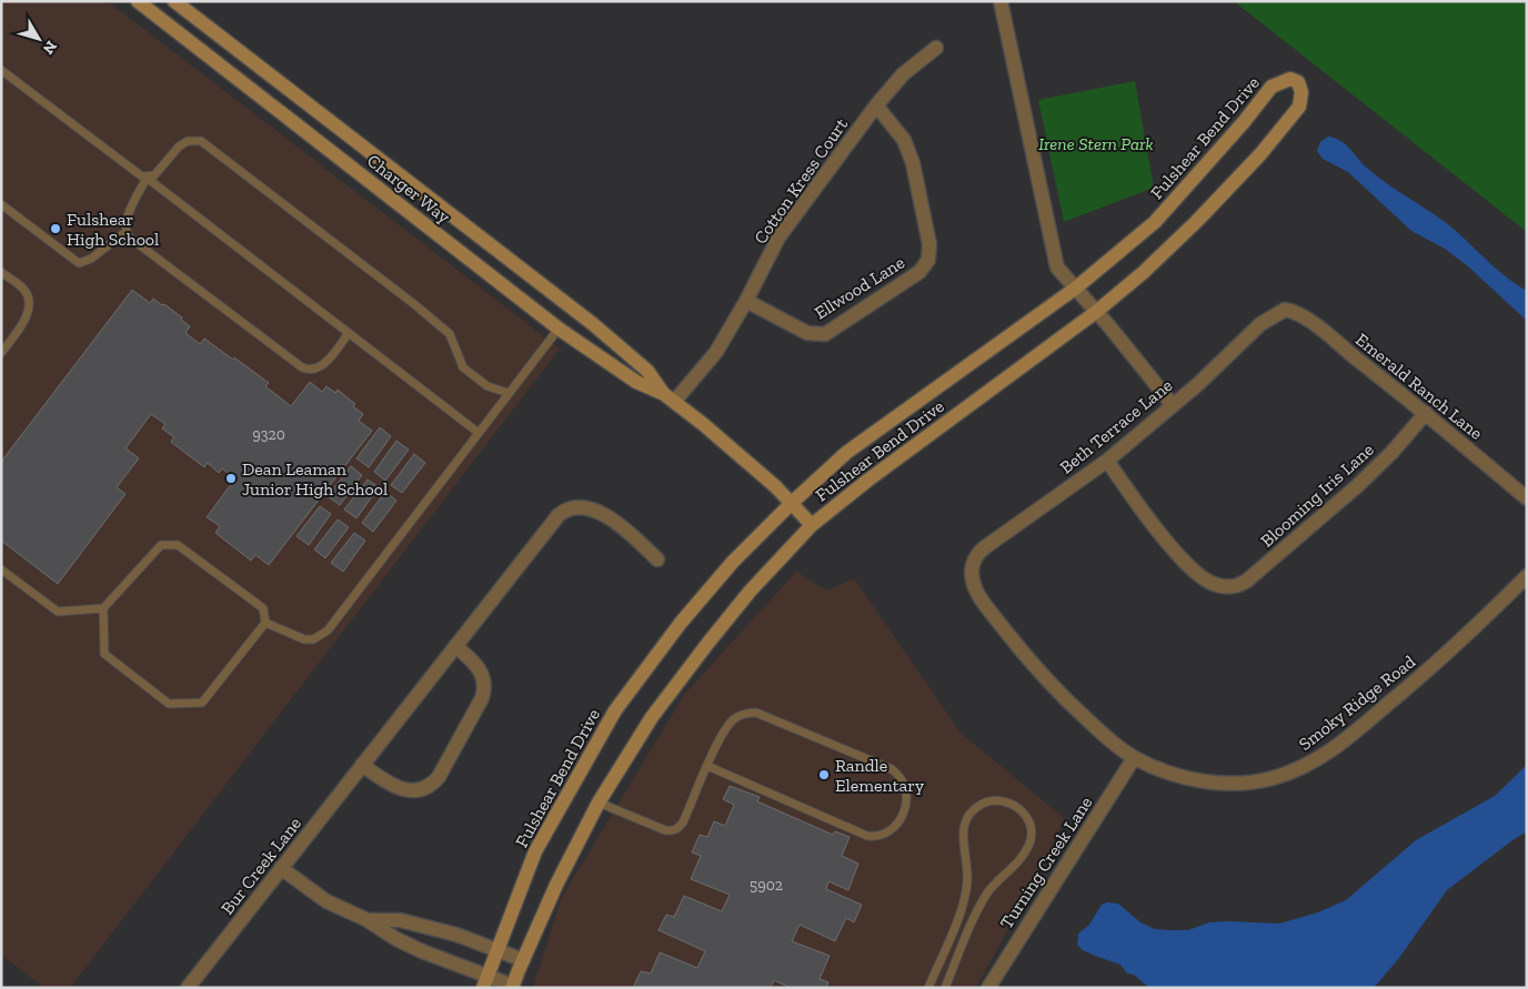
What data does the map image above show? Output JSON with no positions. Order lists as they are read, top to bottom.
{
  "streets": {
    "street": [
      "Fulshear Bend Drive",
      "Cotton Kress Court",
      "Charger Way",
      "Ellwood Lane",
      "Emerald Ranch Lane",
      "Beth Terrace Lane",
      "Blooming Iris Lane",
      "Smoky Ridge Road",
      "Turning Creek Lane",
      "Bur Creek Lane"
    ]
  },
  "crossings": [
    ["Fulshear Bend Drive", "Charger Way"],
    ["Cotton Kress Court", "Charger Way"],
    ["Cotton Kress Court", "Ellwood Lane"],
    ["Emerald Ranch Lane", "Beth Terrace Lane"],
    ["Emerald Ranch Lane", "Blooming Iris Lane"],
    ["Beth Terrace Lane", "Blooming Iris Lane"],
    ["Beth Terrace Lane", "Smoky Ridge Road"],
    ["Smoky Ridge Road", "Turning Creek Lane"]
  ],
  "parks": ["Irene Stern Park"],
  "places": ["Fulshear High School", "Dean Leaman Junior High School", "Randle Elementary"],
  "house_numbers": ["9320", "5902"],
  "north": "bottom right"
}
